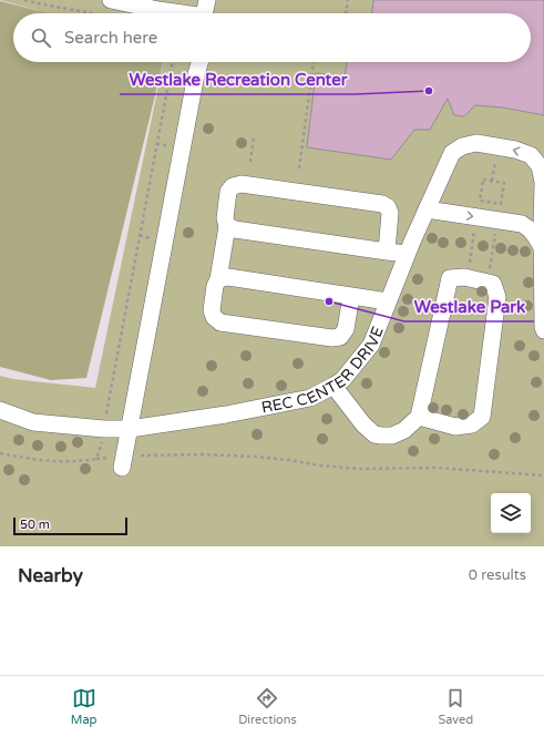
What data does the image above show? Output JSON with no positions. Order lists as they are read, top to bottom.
{
  "streets": {
    "street": ["REC CENTER DRIVE"]
  },
  "places": ["Westlake Recreation Center", "Westlake Park"],
  "scale_bar": "50 m",
  "page": {
    "search": "Search here",
    "scale": "50 m",
    "heading": ["Nearby", "0 results"],
    "nav": ["Map", "Directions", "Saved"]
  }
}
